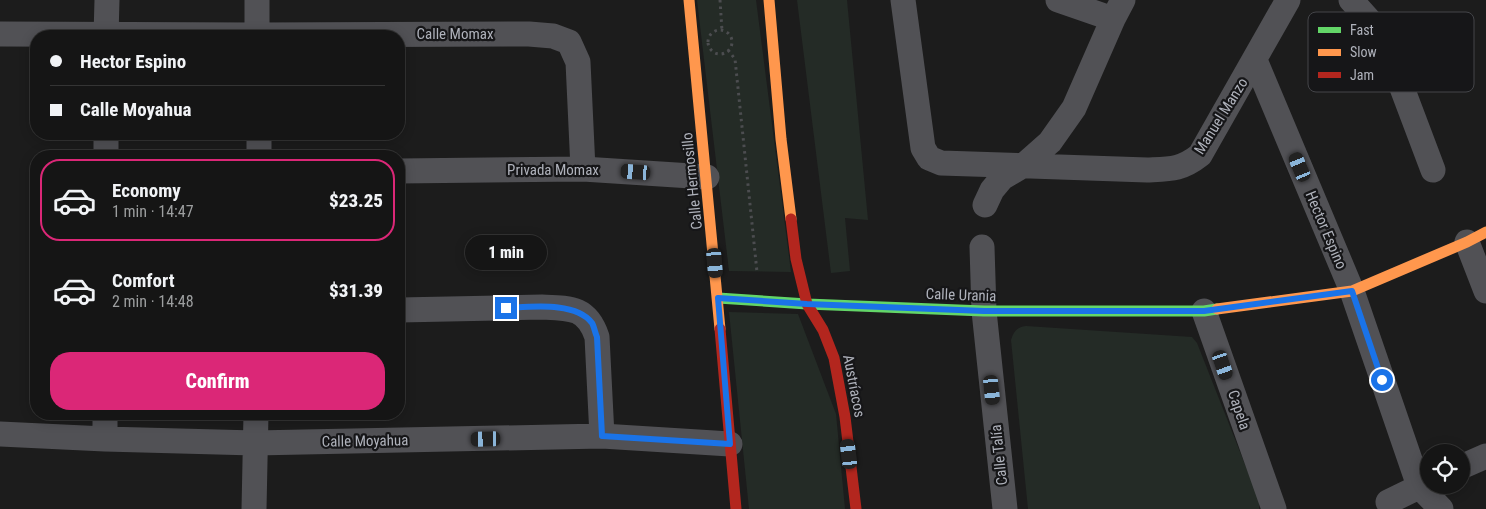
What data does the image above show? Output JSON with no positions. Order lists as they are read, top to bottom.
{
  "streets": {
    "street": [
      "Calle Momax",
      "Manuel Manzo",
      "Privada Momax",
      "Calle Hermosillo",
      "Hector Espino",
      "Calle Urania",
      "Austríacos",
      "Capela",
      "Calle Moyahua",
      "Calle Talía"
    ]
  },
  "crossings": [
    ["Calle Momax", "Privada Momax"],
    ["Manuel Manzo", "Hector Espino"],
    ["Privada Momax", "Calle Hermosillo"],
    ["Calle Hermosillo", "Calle Urania"],
    ["Calle Hermosillo", "Calle Moyahua"],
    ["Hector Espino", "Calle Urania"],
    ["Calle Urania", "Austríacos"],
    ["Calle Urania", "Capela"],
    ["Calle Urania", "Calle Talía"]
  ],
  "legend": ["Fast", "Slow", "Jam"],
  "page": {
    "banner": ["Hector Espino", "Calle Moyahua"],
    "list": [
      {
        "name": "Economy",
        "note": "1 min · 14:47",
        "value": "$23.25"
      },
      {
        "name": "Comfort",
        "note": "2 min · 14:48",
        "value": "$31.39"
      }
    ],
    "bubble": "1 min",
    "buttons": "Confirm"
  }
}
